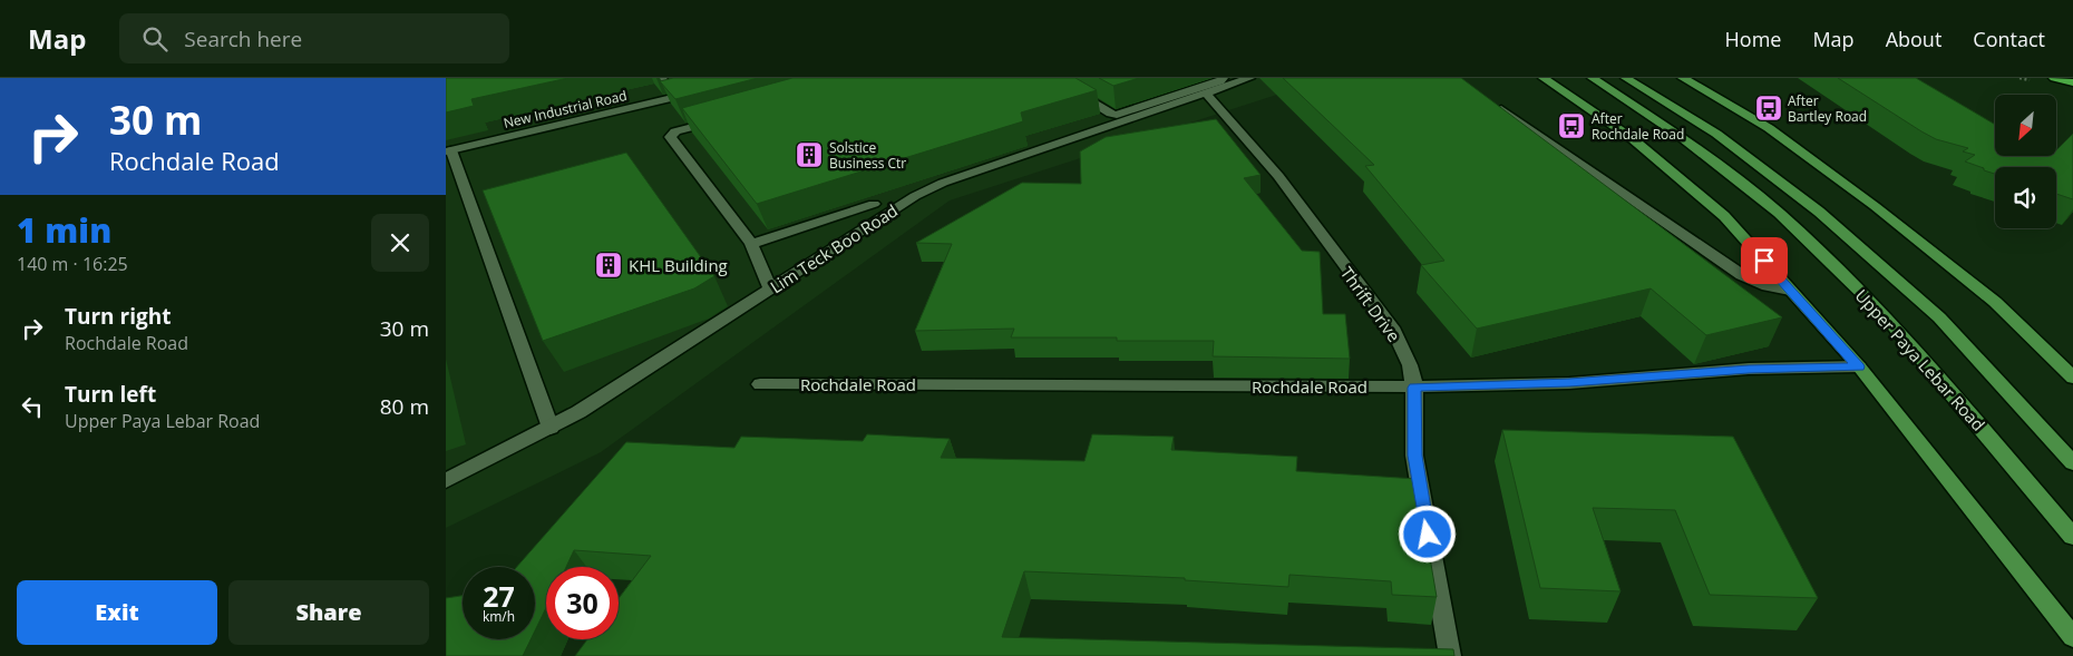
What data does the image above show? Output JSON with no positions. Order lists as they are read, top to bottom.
{
  "streets": {
    "main road": ["Upper Paya Lebar Road"],
    "street": [
      "New Industrial Road",
      "Lim Teck Boo Road",
      "Thrift Drive",
      "Rochdale Road"
    ]
  },
  "crossings": [
    ["Lim Teck Boo Road", "Thrift Drive"],
    ["Thrift Drive", "Rochdale Road"]
  ],
  "places": {
    "bus stop": ["After Bartley Road", "After Rochdale Road"],
    "building": ["Solstice Business Ctr", "KHL Building"]
  },
  "north": "bottom left",
  "page": {
    "header": "Map",
    "search": "Search here",
    "nav": [
      "Home",
      "Map",
      "About",
      "Contact"
    ],
    "turn": ["30 m", "Rochdale Road"],
    "heading": ["1 min", "140 m · 16:25"],
    "list": [
      {
        "name": "Turn right",
        "note": "Rochdale Road",
        "value": "30 m"
      },
      {
        "name": "Turn left",
        "note": "Upper Paya Lebar Road",
        "value": "80 m"
      }
    ],
    "speed": "27 km/h",
    "limit": "30",
    "buttons": ["Exit", "Share"]
  }
}
